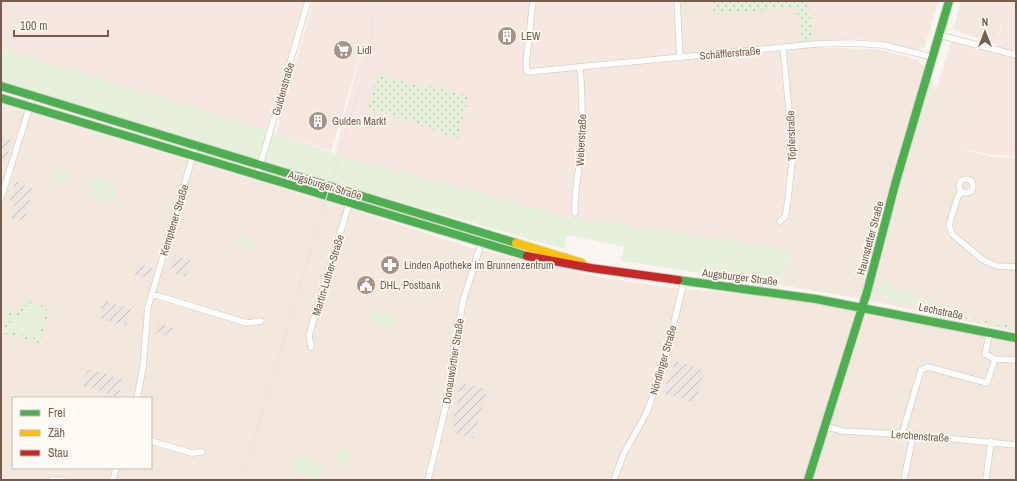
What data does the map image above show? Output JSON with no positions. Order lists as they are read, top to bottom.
{
  "streets": {
    "street": [
      "Schäfflerstraße",
      "Guldenstraße",
      "Töpferstraße",
      "Weberstraße",
      "Augsburger Straße",
      "Kemptener Straße",
      "Haunstetter Straße",
      "Martin-Luther-Straße",
      "Lechstraße",
      "Nördlinger Straße",
      "Donauwörther Straße",
      "Lerchenstraße"
    ]
  },
  "crossings": [
    ["Schäfflerstraße", "Töpferstraße"],
    ["Schäfflerstraße", "Weberstraße"],
    ["Schäfflerstraße", "Haunstetter Straße"],
    ["Guldenstraße", "Augsburger Straße"],
    ["Augsburger Straße", "Kemptener Straße"],
    ["Augsburger Straße", "Haunstetter Straße"],
    ["Augsburger Straße", "Martin-Luther-Straße"],
    ["Augsburger Straße", "Lechstraße"],
    ["Augsburger Straße", "Nördlinger Straße"],
    ["Augsburger Straße", "Donauwörther Straße"],
    ["Haunstetter Straße", "Lechstraße"],
    ["Haunstetter Straße", "Lerchenstraße"]
  ],
  "places": {
    "building": ["LEW", "Gulden Markt"],
    "supermarket": ["Lidl"],
    "pharmacy": ["Linden Apotheke im Brunnenzentrum"],
    "public building": ["DHL, Postbank"]
  },
  "legend": ["Frei", "Zäh", "Stau"],
  "scale_bar": "100 m",
  "north": "top"
}
